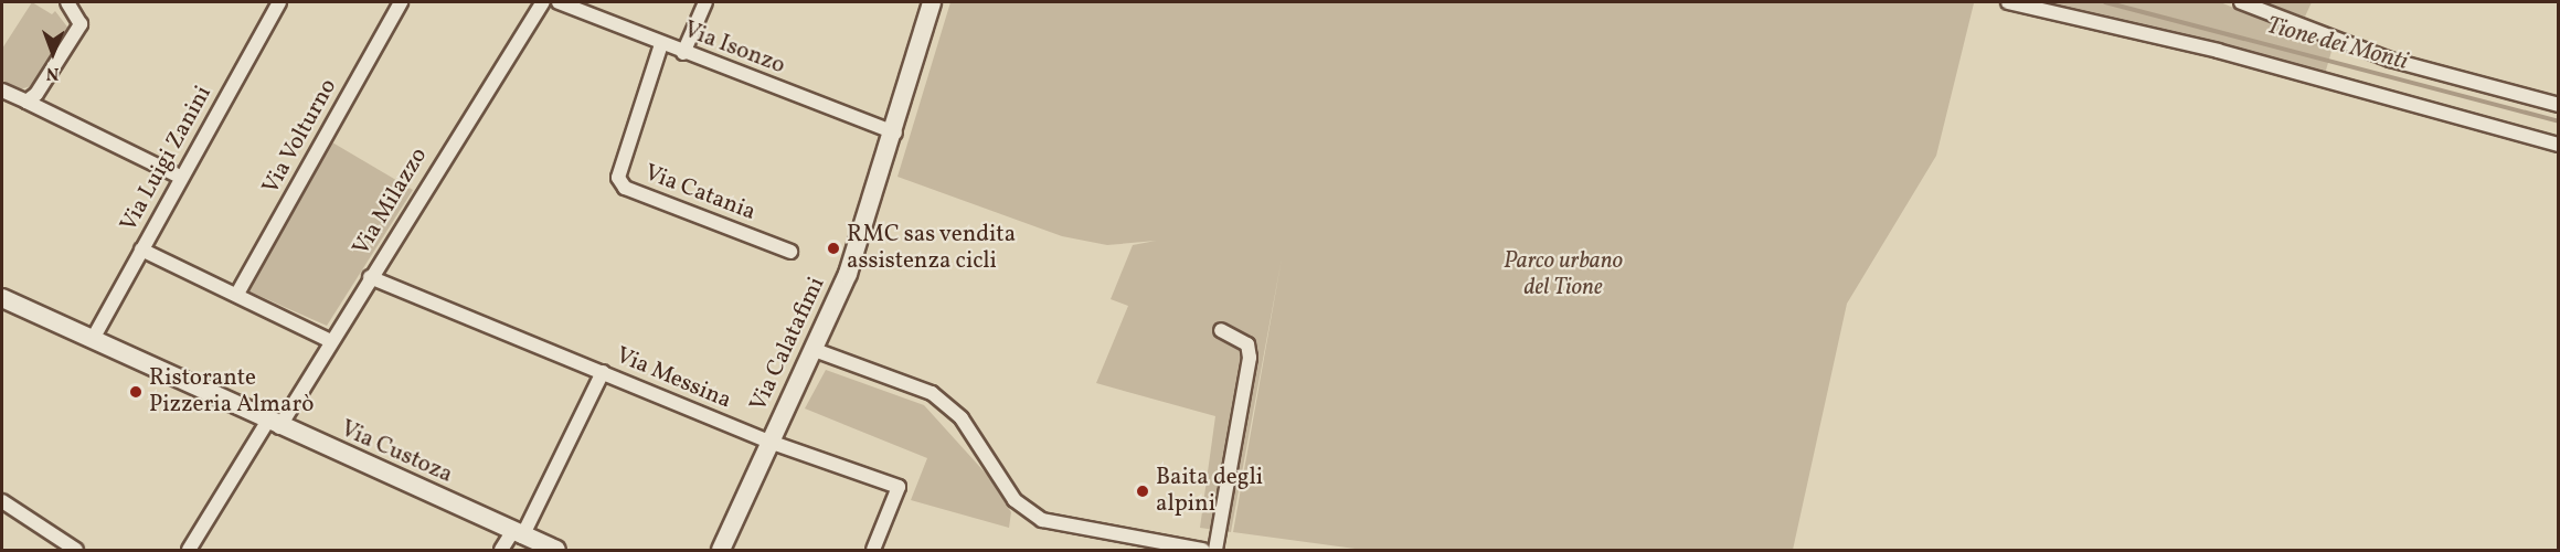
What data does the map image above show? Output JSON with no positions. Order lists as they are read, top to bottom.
{
  "streets": {
    "main road": ["Via Calatafimi", "Via Custoza"],
    "street": [
      "Via Isonzo",
      "Via Volturno",
      "Via Luigi Zanini",
      "Via Catania",
      "Via Milazzo",
      "Via Messina"
    ]
  },
  "crossings": [
    ["Via Isonzo", "Via Catania"],
    ["Via Isonzo", "Via Calatafimi"],
    ["Via Luigi Zanini", "Via Custoza"],
    ["Via Milazzo", "Via Messina"],
    ["Via Milazzo", "Via Custoza"],
    ["Via Calatafimi", "Via Messina"]
  ],
  "water": ["Tione dei Monti"],
  "parks": ["Parco urbano del Tione"],
  "places": ["RMC sas vendita assistenza cicli", "Ristorante Pizzeria Almarò", "Baita degli alpini"],
  "north": "bottom"
}
